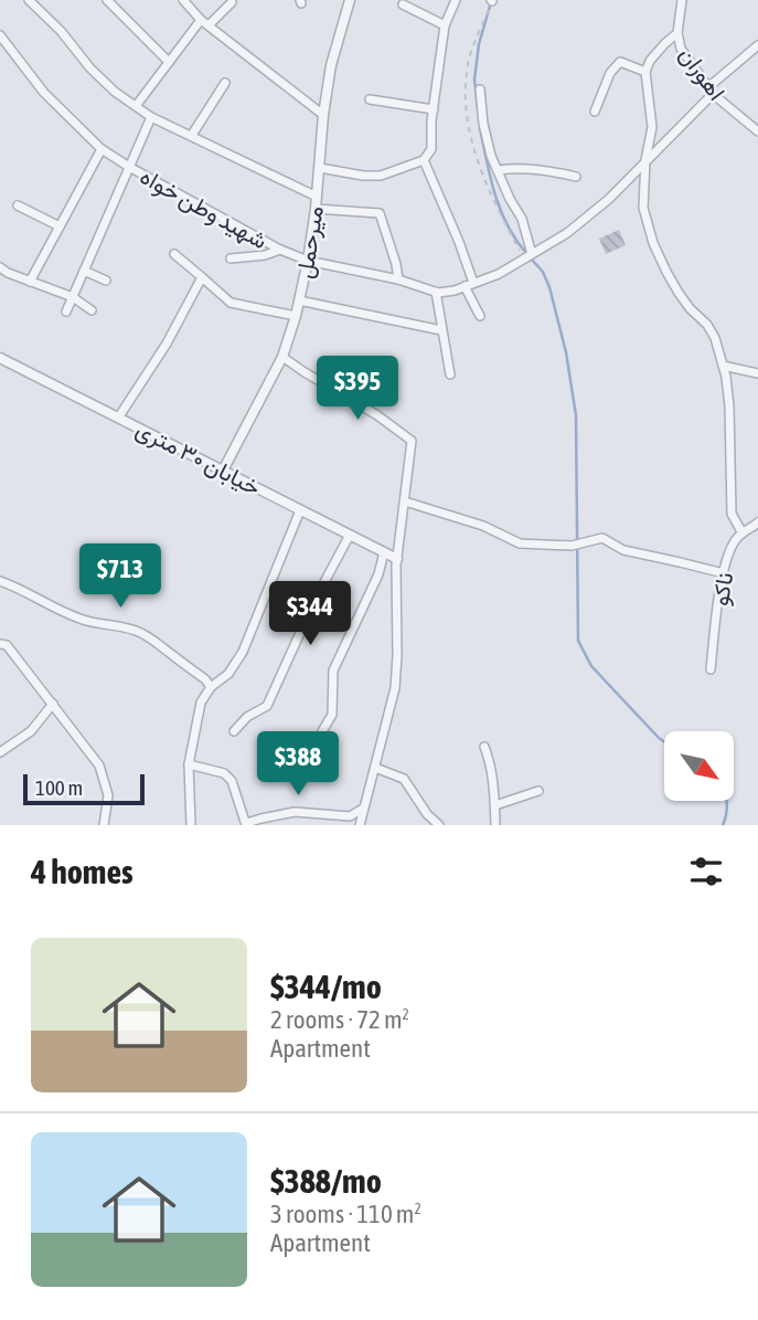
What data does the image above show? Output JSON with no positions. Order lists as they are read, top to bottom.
{
  "streets": {
    "street": [
      "اهوران",
      "شهید وطن خواه",
      "میرحمل",
      "خیابان ۳۰ متری",
      "ناکو"
    ]
  },
  "crossings": [
    ["اهوران", "شهید وطن خواه"],
    ["شهید وطن خواه", "میرحمل"],
    ["میرحمل", "خیابان ۳۰ متری"]
  ],
  "scale_bar": "100 m",
  "north": "bottom right",
  "page": {
    "price": [
      "$395",
      "$713",
      "$344",
      "$388"
    ],
    "scale": "100 m",
    "heading": "4 homes",
    "list": [
      {
        "name": "$344/mo",
        "note": "2 rooms · 72 m² · Apartment"
      },
      {
        "name": "$388/mo",
        "note": "3 rooms · 110 m² · Apartment"
      }
    ]
  }
}
